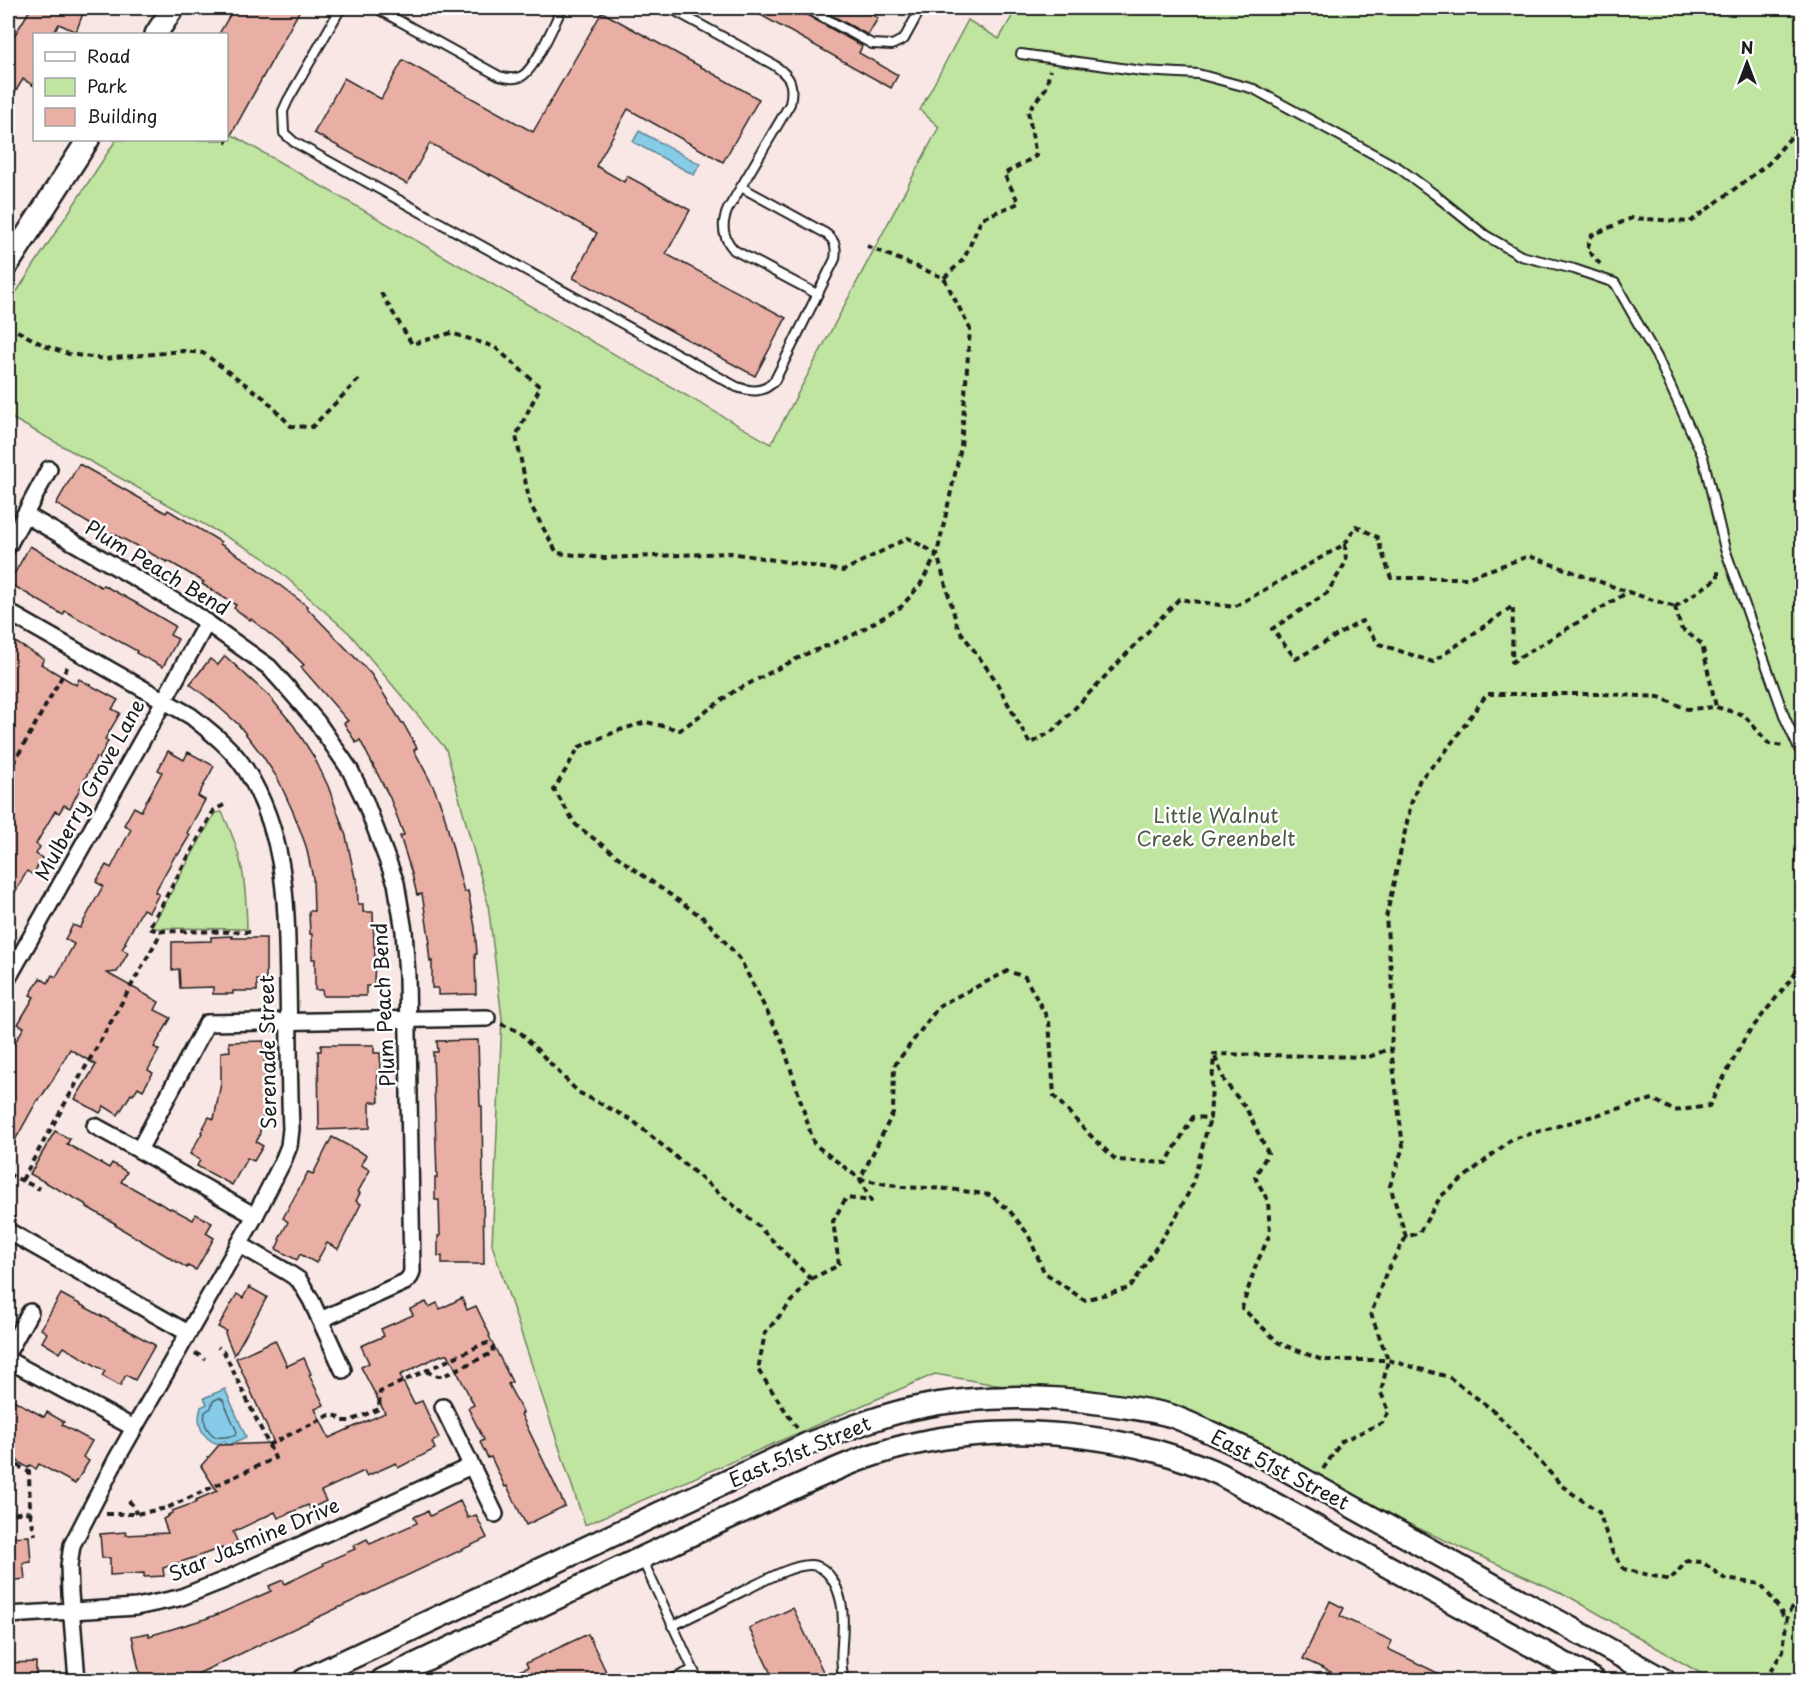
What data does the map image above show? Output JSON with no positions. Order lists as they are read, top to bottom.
{
  "streets": {
    "street": [
      "Plum Peach Bend",
      "Mulberry Grove Lane",
      "Serenade Street",
      "East 51st Street",
      "Star Jasmine Drive"
    ]
  },
  "crossings": [
    ["Plum Peach Bend", "Mulberry Grove Lane"],
    ["Mulberry Grove Lane", "Serenade Street"],
    ["Serenade Street", "Star Jasmine Drive"]
  ],
  "parks": ["Little Walnut Creek Greenbelt"],
  "legend": ["Road", "Park", "Building"],
  "north": "top"
}
